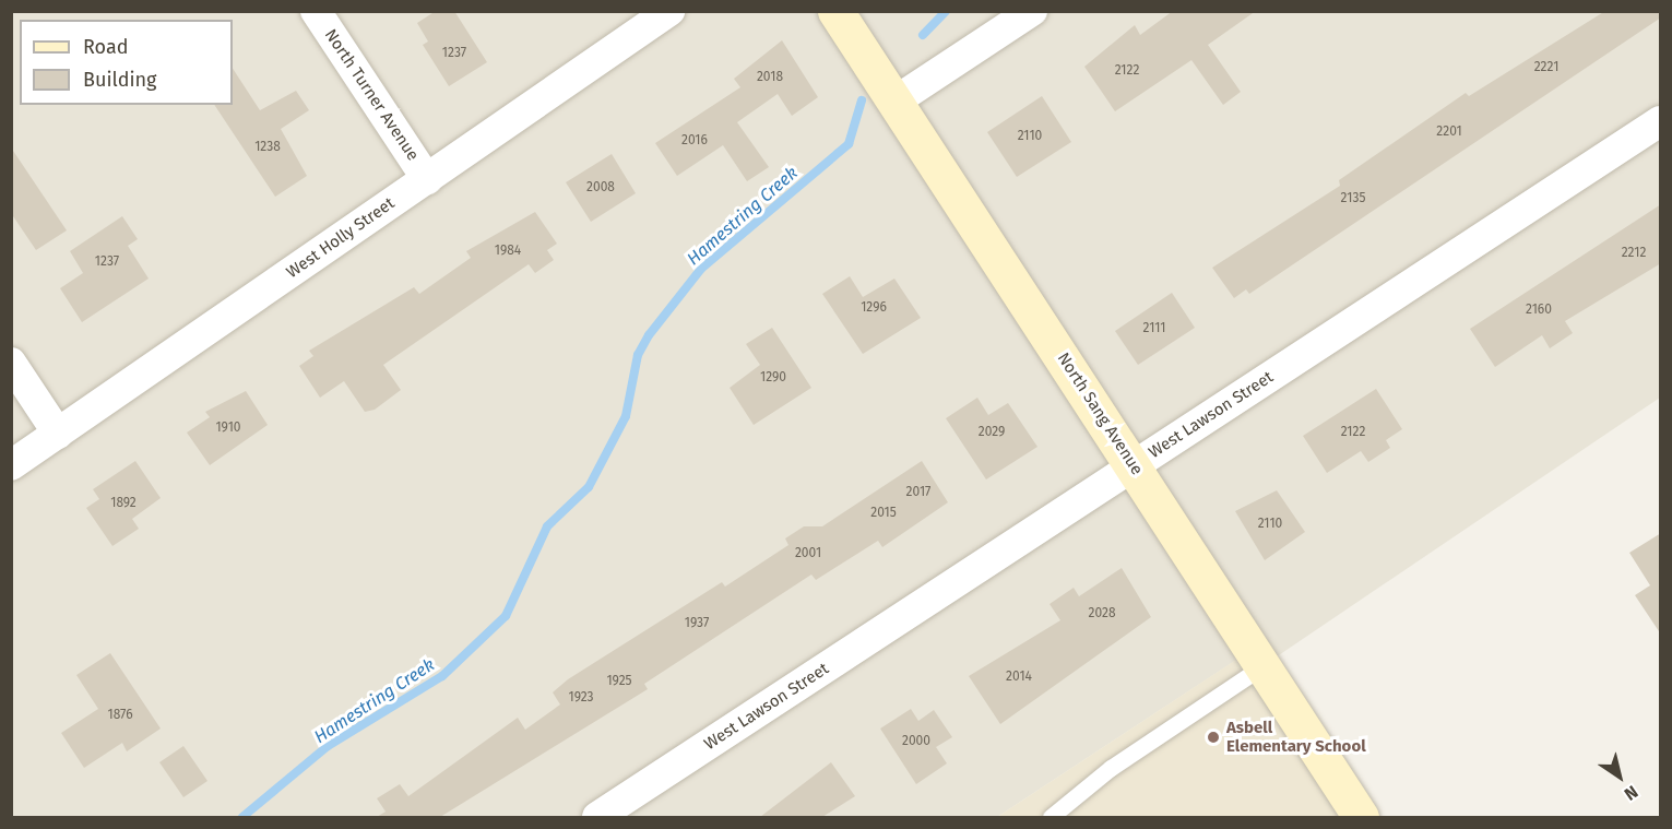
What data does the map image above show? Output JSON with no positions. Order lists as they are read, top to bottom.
{
  "streets": {
    "street": [
      "North Turner Avenue",
      "West Holly Street",
      "North Sang Avenue",
      "West Lawson Street"
    ]
  },
  "crossings": [
    ["North Turner Avenue", "West Holly Street"],
    ["North Sang Avenue", "West Lawson Street"]
  ],
  "water": ["Hamestring Creek"],
  "places": ["Asbell Elementary School"],
  "house_numbers": [
    "1237",
    "2221",
    "2122",
    "2018",
    "2201",
    "2110",
    "2016",
    "1238",
    "2008",
    "2135",
    "1984",
    "2212",
    "1237",
    "1296",
    "2160",
    "2111",
    "1290",
    "1910",
    "2029",
    "2122",
    "2017",
    "1892",
    "2015",
    "2110",
    "2001",
    "2028",
    "1937",
    "2014",
    "1925",
    "1923",
    "1876",
    "2000"
  ],
  "legend": ["Road", "Building"],
  "north": "bottom right"
}
